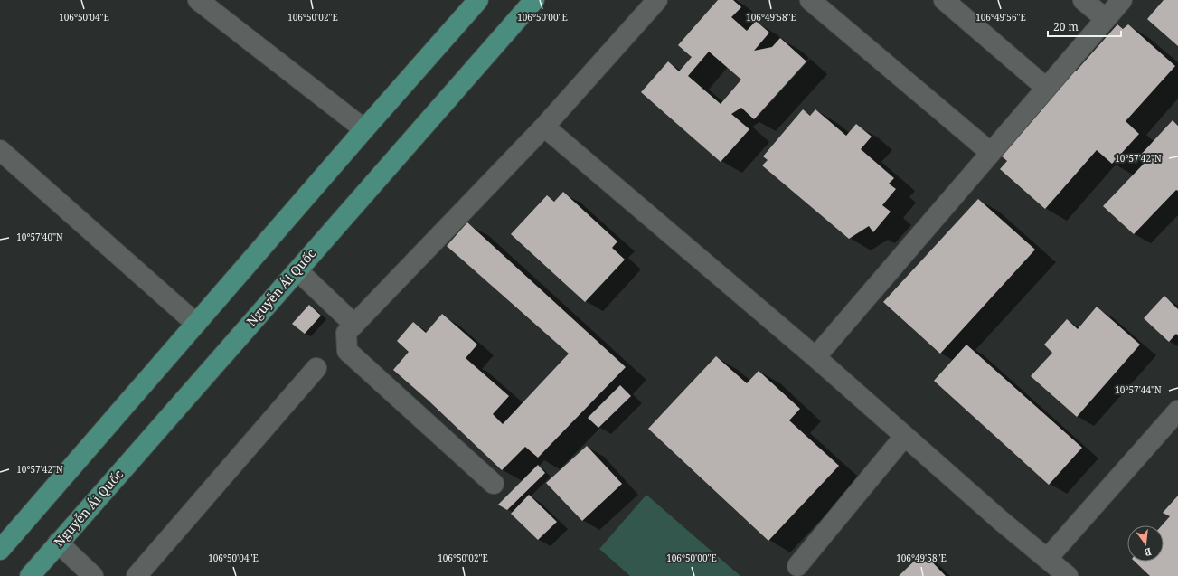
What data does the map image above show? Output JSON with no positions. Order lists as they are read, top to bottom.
{
  "streets": {
    "main road": ["Nguyễn Ái Quốc"]
  },
  "scale_bar": "20 m",
  "north": "bottom",
  "coordinates": [
    "106°50'04\"E",
    "106°50'02\"E",
    "106°50'00\"E",
    "106°49'58\"E",
    "106°49'56\"E",
    "10°57'42\"N",
    "10°57'40\"N",
    "10°57'44\"N"
  ]
}
